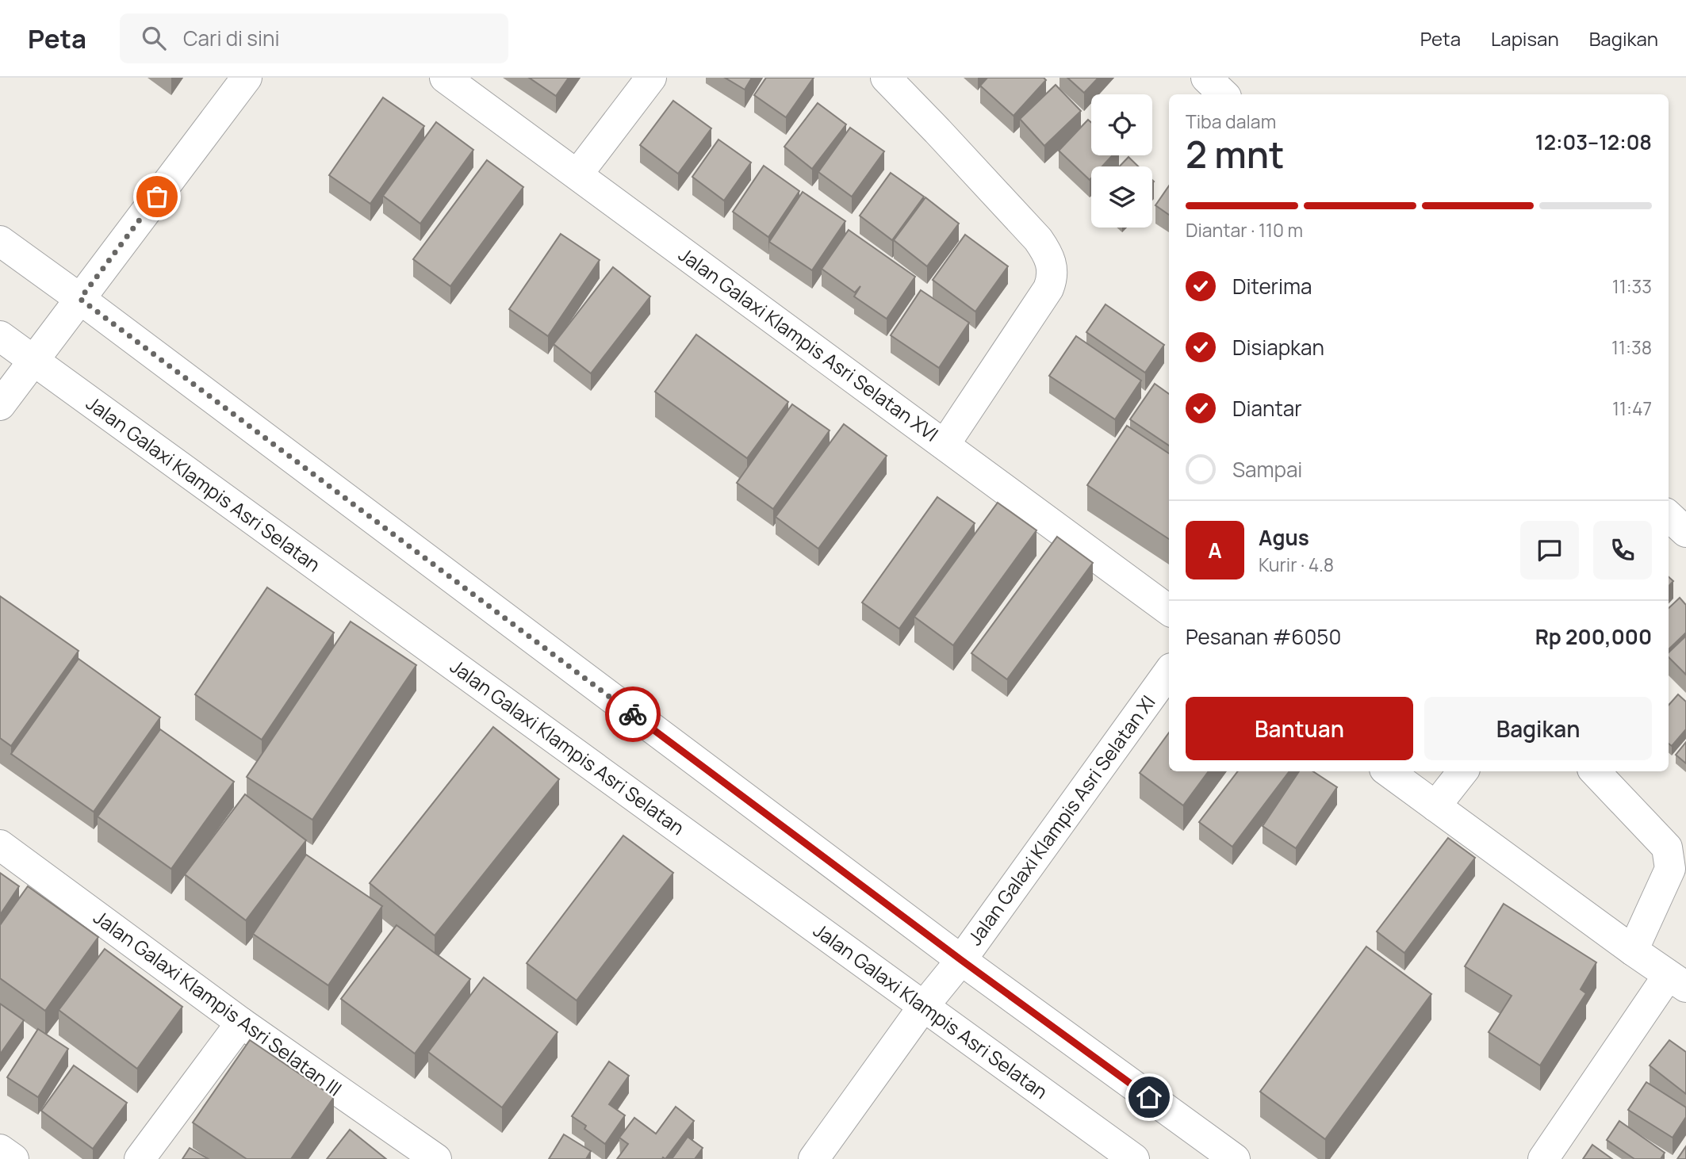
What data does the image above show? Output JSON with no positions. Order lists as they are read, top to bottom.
{
  "streets": {
    "street": [
      "Jalan Galaxi Klampis Asri Selatan XVI",
      "Jalan Galaxi Klampis Asri Selatan",
      "Jalan Galaxi Klampis Asri Selatan XI",
      "Jalan Galaxi Klampis Asri Selatan III"
    ]
  },
  "crossings": [
    ["Jalan Galaxi Klampis Asri Selatan", "Jalan Galaxi Klampis Asri Selatan XI"]
  ],
  "page": {
    "header": "Peta",
    "search": "Cari di sini",
    "nav": ["Peta", "Lapisan", "Bagikan"],
    "heading": ["2 mnt", "Tiba dalam", "12:03–12:08"],
    "panel": [
      "Agus",
      "Kurir · 4.8",
      "Pesanan #6050",
      "Rp 200,000"
    ],
    "bar": "Diantar · 110 m",
    "list": [
      ["Diterima", "11:33"],
      ["Disiapkan", "11:38"],
      ["Diantar", "11:47"],
      "Sampai"
    ],
    "round": "A",
    "buttons": ["Bantuan", "Bagikan"]
  }
}
